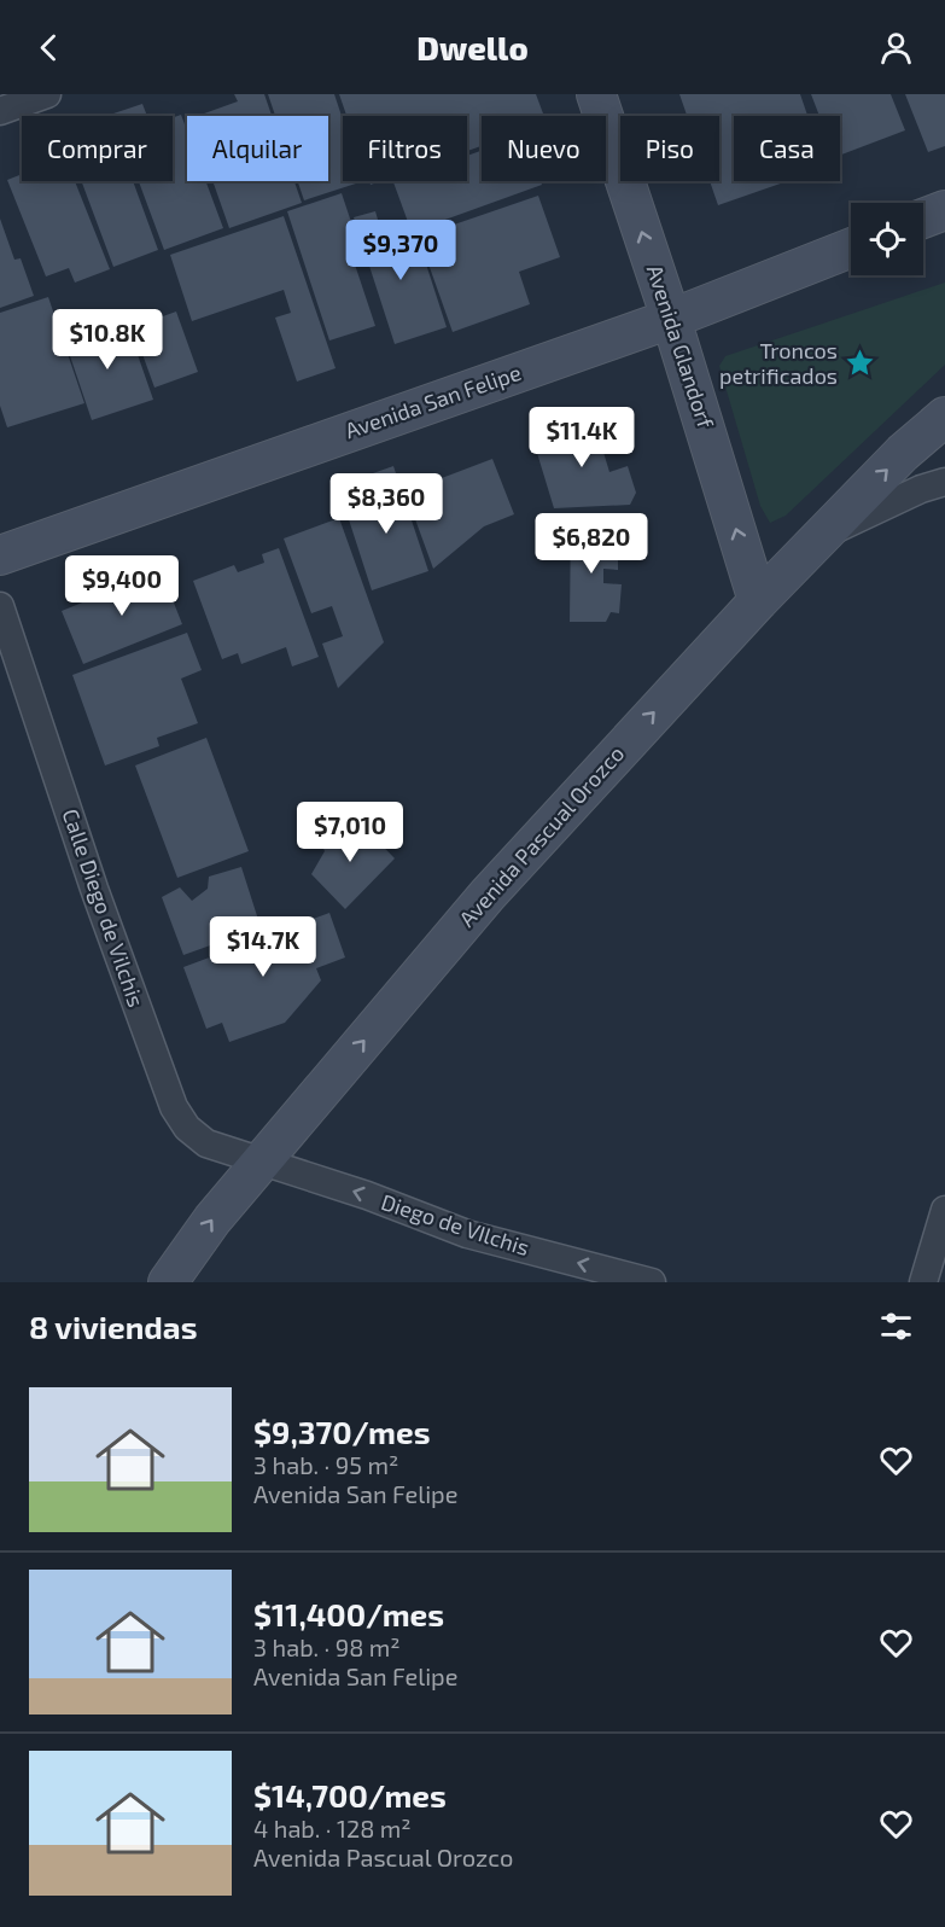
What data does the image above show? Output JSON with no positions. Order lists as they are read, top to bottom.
{
  "streets": {
    "main road": ["Avenida Glandorf", "Avenida San Felipe", "Avenida Pascual Orozco"],
    "street": ["Calle Diego de Vilchis", "Diego de VIlchis"]
  },
  "crossings": [
    ["Avenida Glandorf", "Avenida San Felipe"],
    ["Avenida Glandorf", "Avenida Pascual Orozco"],
    ["Avenida Pascual Orozco", "Calle Diego de Vilchis"],
    ["Avenida Pascual Orozco", "Diego de VIlchis"],
    ["Calle Diego de Vilchis", "Diego de VIlchis"]
  ],
  "one_way": ["Avenida Glandorf", "Avenida Pascual Orozco", "Diego de VIlchis"],
  "places": {
    "place": ["Troncos petrificados"]
  },
  "page": {
    "header": "Dwello",
    "chip": [
      "Comprar",
      "Alquilar",
      "Filtros",
      "Nuevo",
      "Piso",
      "Casa"
    ],
    "price": [
      "$9,370",
      "$10.8K",
      "$11.4K",
      "$8,360",
      "$6,820",
      "$9,400",
      "$7,010",
      "$14.7K"
    ],
    "heading": "8 viviendas",
    "list": [
      {
        "name": "$9,370/mes",
        "note": "3 hab. · 95 m² · Avenida San Felipe"
      },
      {
        "name": "$11,400/mes",
        "note": "3 hab. · 98 m² · Avenida San Felipe"
      },
      {
        "name": "$14,700/mes",
        "note": "4 hab. · 128 m² · Avenida Pascual Orozco"
      }
    ]
  }
}
